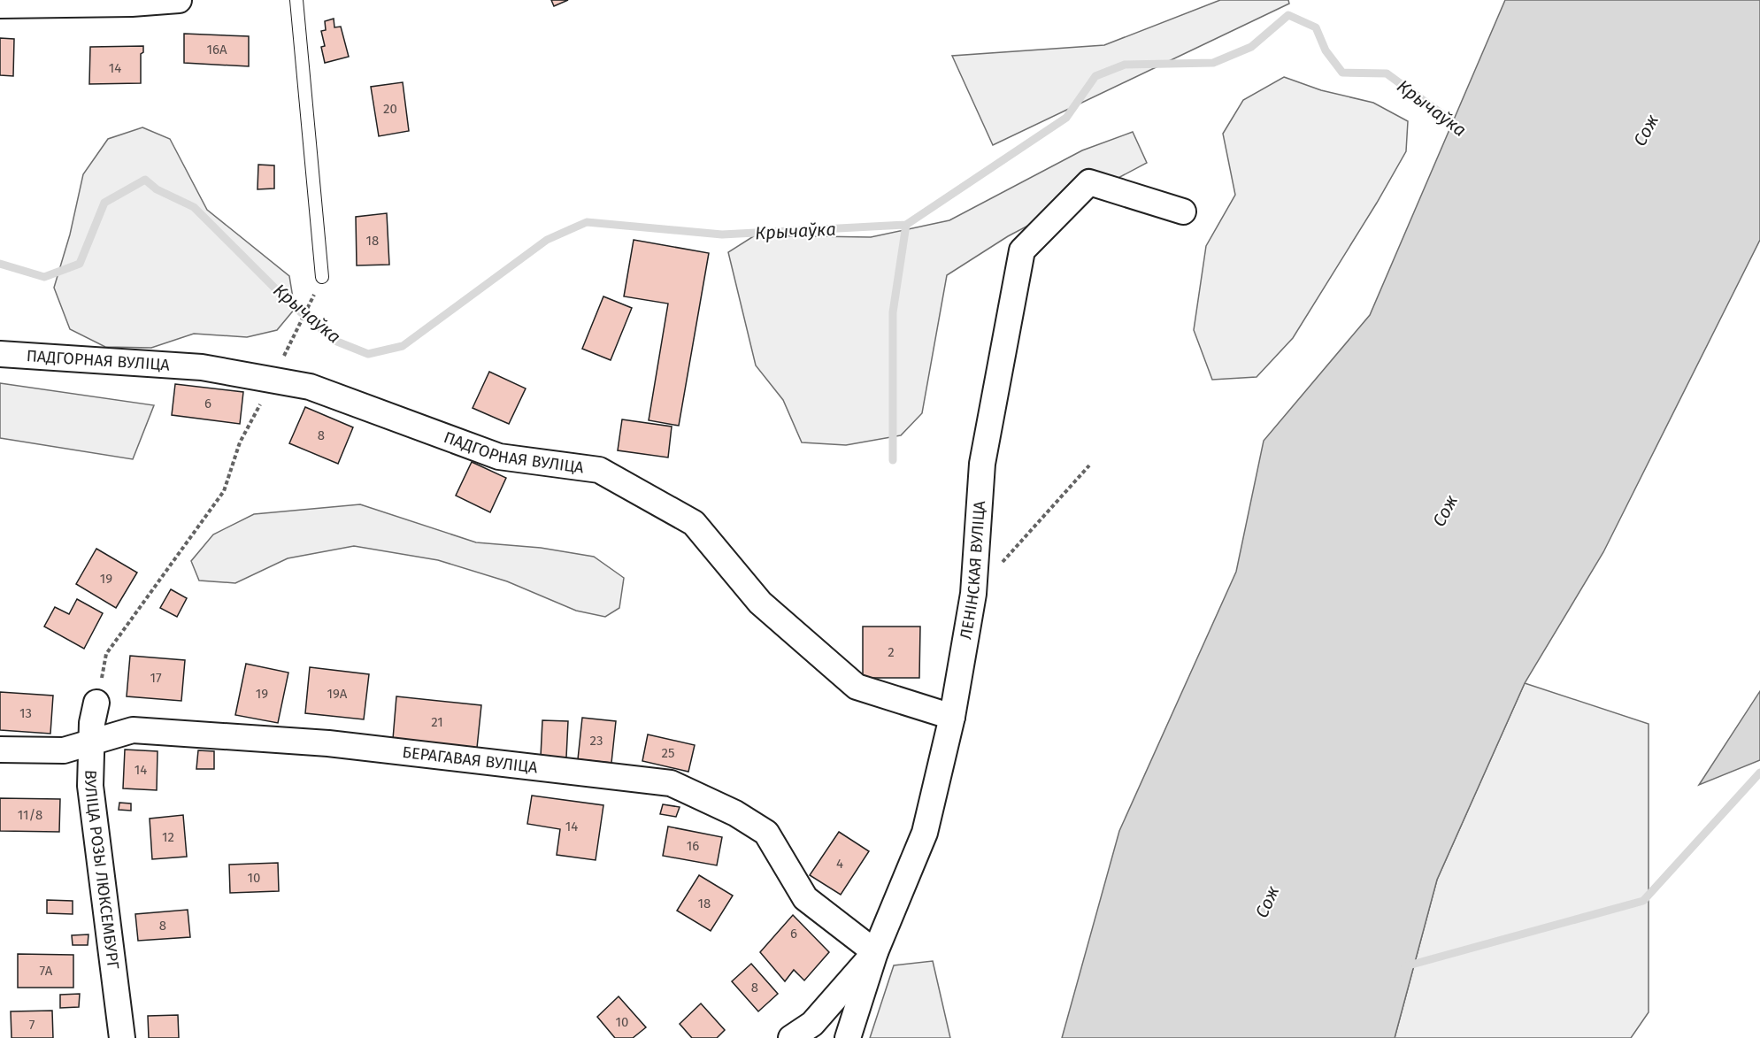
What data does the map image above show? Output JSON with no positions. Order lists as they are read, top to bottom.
{
  "streets": {
    "street": [
      "ПАДГОРНАЯ ВУЛІЦА",
      "ЛЕНІНСКАЯ ВУЛІЦА",
      "БЕРАГАВАЯ ВУЛІЦА",
      "ВУЛІЦА РОЗЫ ЛЮКСЕМБУРГ"
    ]
  },
  "crossings": [
    ["ПАДГОРНАЯ ВУЛІЦА", "ЛЕНІНСКАЯ ВУЛІЦА"],
    ["ЛЕНІНСКАЯ ВУЛІЦА", "БЕРАГАВАЯ ВУЛІЦА"],
    ["БЕРАГАВАЯ ВУЛІЦА", "ВУЛІЦА РОЗЫ ЛЮКСЕМБУРГ"]
  ],
  "water": ["Крычаўка", "Сож"],
  "house_numbers": [
    "16А",
    "14",
    "20",
    "18",
    "6",
    "8",
    "19",
    "2",
    "17",
    "19",
    "19А",
    "13",
    "21",
    "23",
    "25",
    "14",
    "11/8",
    "14",
    "12",
    "16",
    "4",
    "10",
    "18",
    "8",
    "6",
    "7А",
    "8",
    "10",
    "7"
  ]
}
